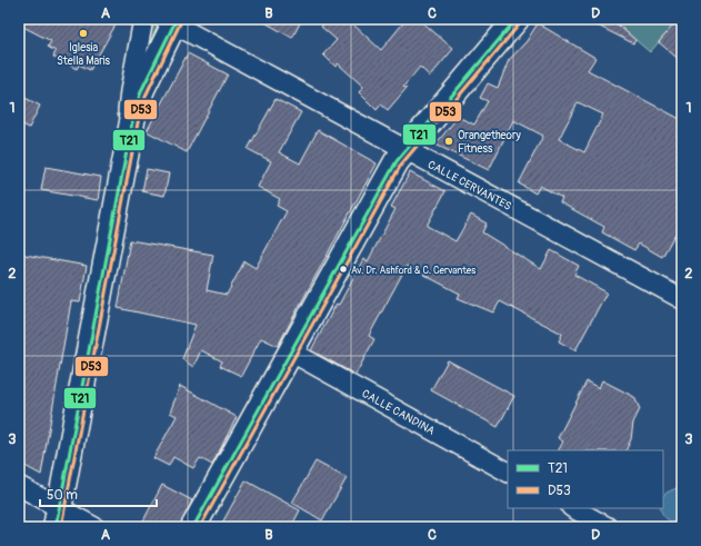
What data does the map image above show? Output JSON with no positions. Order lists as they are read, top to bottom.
{
  "streets": {
    "street": ["CALLE CERVANTES", "CALLE CANDINA"]
  },
  "places": ["Iglesia Stella Maris", "Orangetheory Fitness", "Av. Dr. Ashford & C. Cervantes"],
  "lines": ["transit line T21", "transit line D53"],
  "legend": ["T21", "D53"],
  "scale_bar": "50 m",
  "grid": {
    "columns": [
      "A",
      "B",
      "C",
      "D"
    ],
    "rows": ["1", "2", "3"]
  }
}
